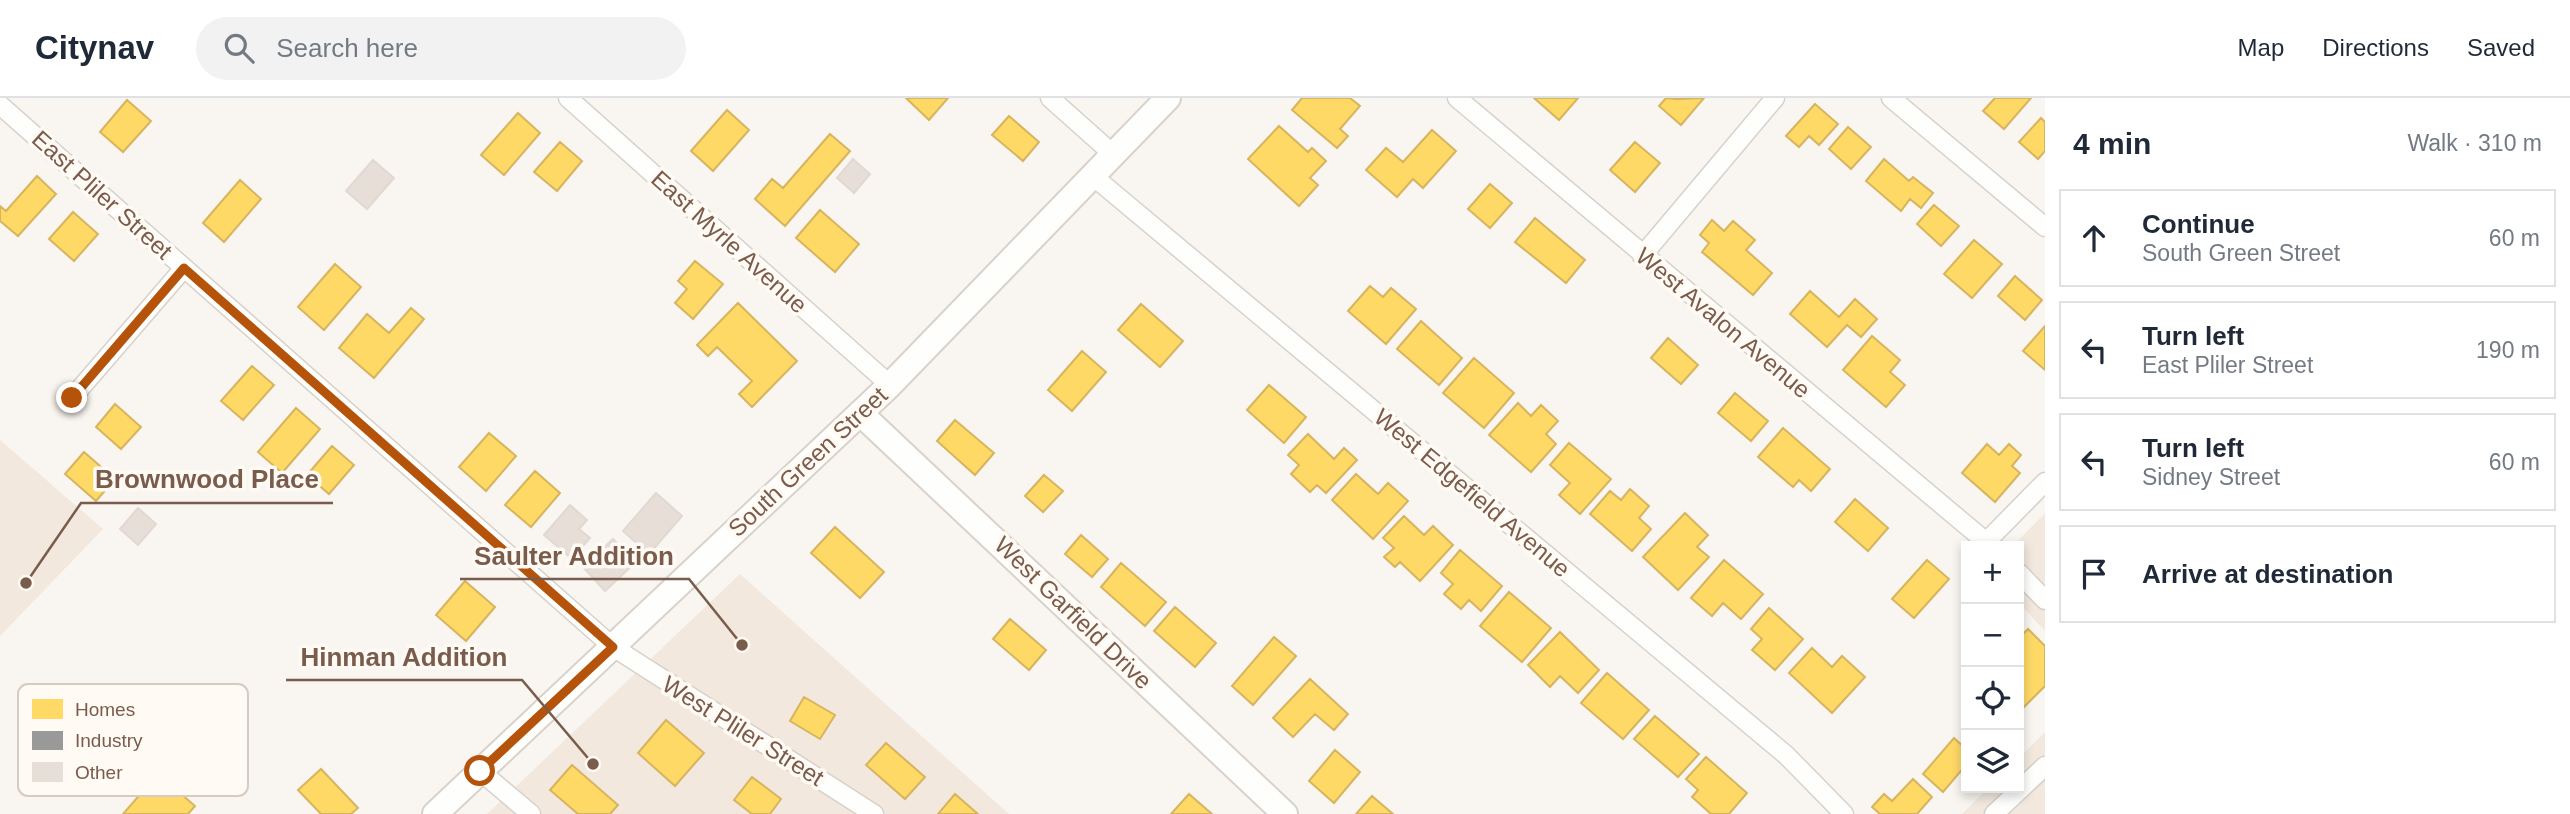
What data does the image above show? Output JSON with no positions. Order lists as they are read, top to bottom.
{
  "streets": {
    "street": [
      "East Pliler Street",
      "East Myrle Avenue",
      "West Avalon Avenue",
      "South Green Street",
      "West Edgefield Avenue",
      "West Garfield Drive",
      "West Pliler Street"
    ]
  },
  "crossings": [
    ["East Pliler Street", "South Green Street"],
    ["East Pliler Street", "West Pliler Street"],
    ["East Myrle Avenue", "South Green Street"],
    ["South Green Street", "West Edgefield Avenue"],
    ["South Green Street", "West Garfield Drive"],
    ["South Green Street", "West Pliler Street"]
  ],
  "places": ["Brownwood Place", "Saulter Addition", "Hinman Addition"],
  "legend": ["Homes", "Industry", "Other"],
  "page": {
    "header": "Citynav",
    "search": "Search here",
    "nav": ["Map", "Directions", "Saved"],
    "heading": ["4 min", "Walk · 310 m"],
    "list": [
      ["Continue", "South Green Street", "60 m"],
      ["Turn left", "East Pliler Street", "190 m"],
      ["Turn left", "Sidney Street", "60 m"],
      "Arrive at destination"
    ],
    "map_buttons": ["+", "−"]
  }
}
